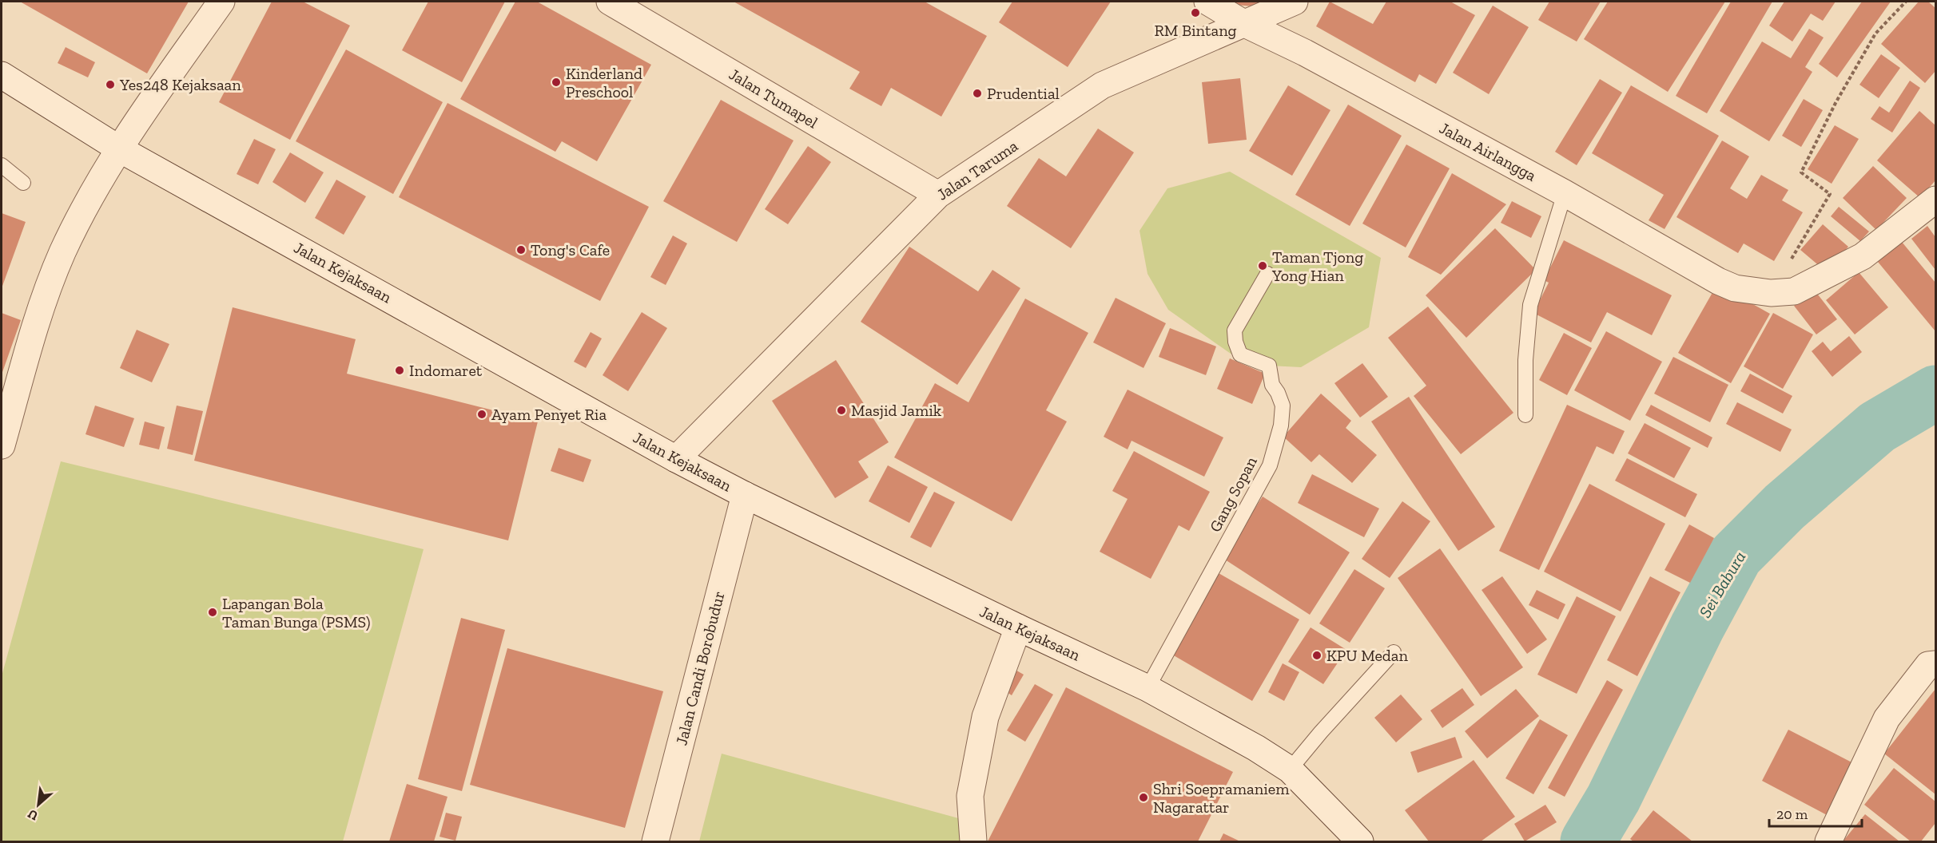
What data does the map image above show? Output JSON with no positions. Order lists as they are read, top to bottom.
{
  "streets": {
    "street": [
      "Jalan Tumapel",
      "Jalan Airlangga",
      "Jalan Taruma",
      "Jalan Kejaksaan",
      "Jalan Candi Borobudur"
    ],
    "lane": ["Gang Sopan"]
  },
  "crossings": [
    ["Jalan Tumapel", "Jalan Taruma"],
    ["Jalan Airlangga", "Jalan Taruma"],
    ["Jalan Taruma", "Jalan Kejaksaan"],
    ["Jalan Kejaksaan", "Gang Sopan"],
    ["Jalan Kejaksaan", "Jalan Candi Borobudur"]
  ],
  "water": ["Sei Babura"],
  "places": [
    "RM Bintang",
    "Kinderland Preschool",
    "Yes248 Kejaksaan",
    "Prudential",
    "Tong's Cafe",
    "Taman Tjong Yong Hian",
    "Indomaret",
    "Masjid Jamik",
    "Ayam Penyet Ria",
    "Lapangan Bola Taman Bunga (PSMS)",
    "KPU Medan",
    "Shri Soepramaniem Nagarattar"
  ],
  "scale_bar": "20 m",
  "north": "bottom left"
}
